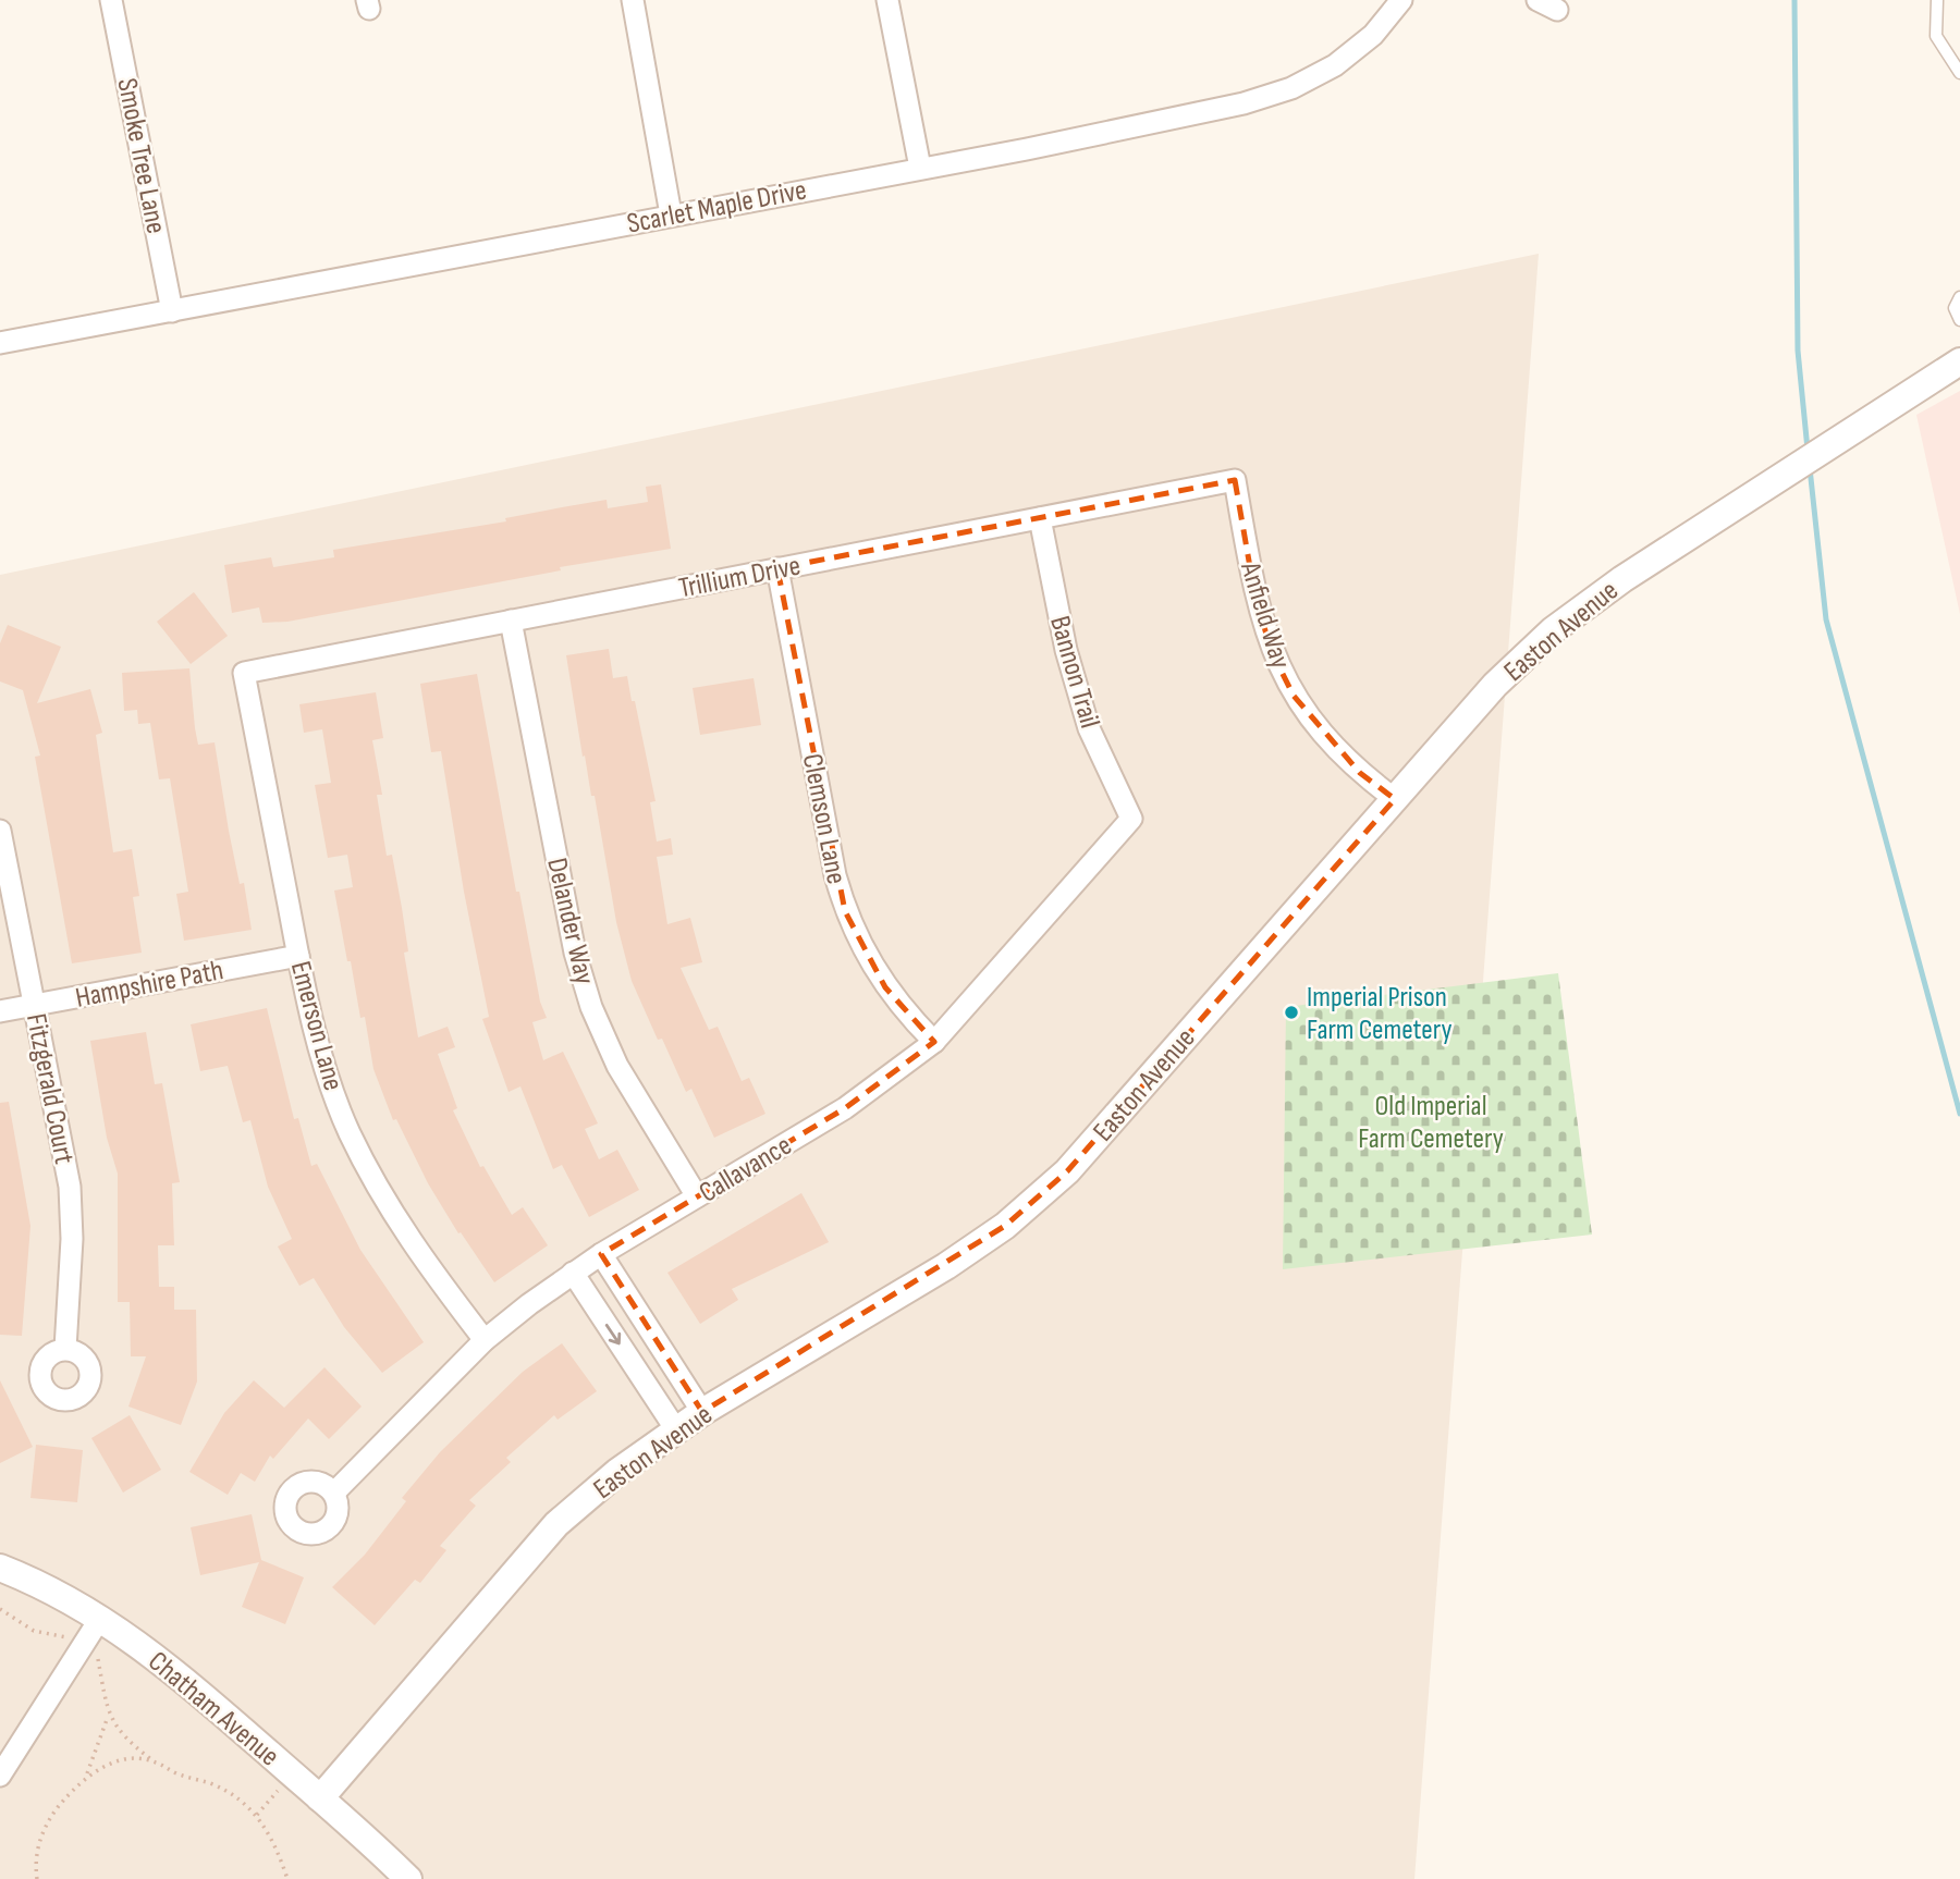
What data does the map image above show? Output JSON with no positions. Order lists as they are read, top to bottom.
{
  "streets": {
    "street": [
      "Smoke Tree Lane",
      "Scarlet Maple Drive",
      "Trillium Drive",
      "Anfield Way",
      "Easton Avenue",
      "Bannon Trail",
      "Clemson Lane",
      "Delander Way",
      "Hampshire Path",
      "Emerson Lane",
      "Fitzgerald Court",
      "Callavance",
      "Chatham Avenue"
    ]
  },
  "crossings": [
    ["Smoke Tree Lane", "Scarlet Maple Drive"],
    ["Trillium Drive", "Anfield Way"],
    ["Trillium Drive", "Bannon Trail"],
    ["Trillium Drive", "Clemson Lane"],
    ["Trillium Drive", "Delander Way"],
    ["Trillium Drive", "Emerson Lane"],
    ["Anfield Way", "Easton Avenue"],
    ["Easton Avenue", "Chatham Avenue"],
    ["Bannon Trail", "Callavance"],
    ["Clemson Lane", "Callavance"],
    ["Delander Way", "Callavance"],
    ["Hampshire Path", "Emerson Lane"],
    ["Hampshire Path", "Fitzgerald Court"],
    ["Emerson Lane", "Callavance"]
  ],
  "parks": ["Old Imperial Farm Cemetery"],
  "places": ["Imperial Prison Farm Cemetery"]
}
